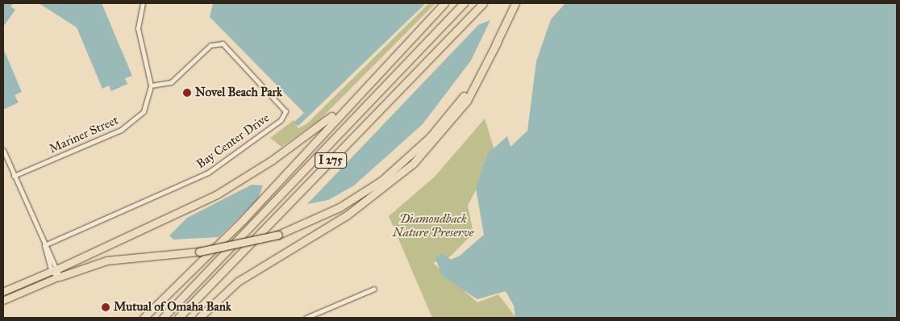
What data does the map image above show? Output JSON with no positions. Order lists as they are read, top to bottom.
{
  "streets": {
    "highway": ["I 275"],
    "street": ["Mariner Street", "Bay Center Drive"]
  },
  "crossings": [
    ["Mariner Street", "Bay Center Drive"]
  ],
  "parks": ["Diamondback Nature Preserve"],
  "places": ["Novel Beach Park", "Mutual of Omaha Bank"]
}
